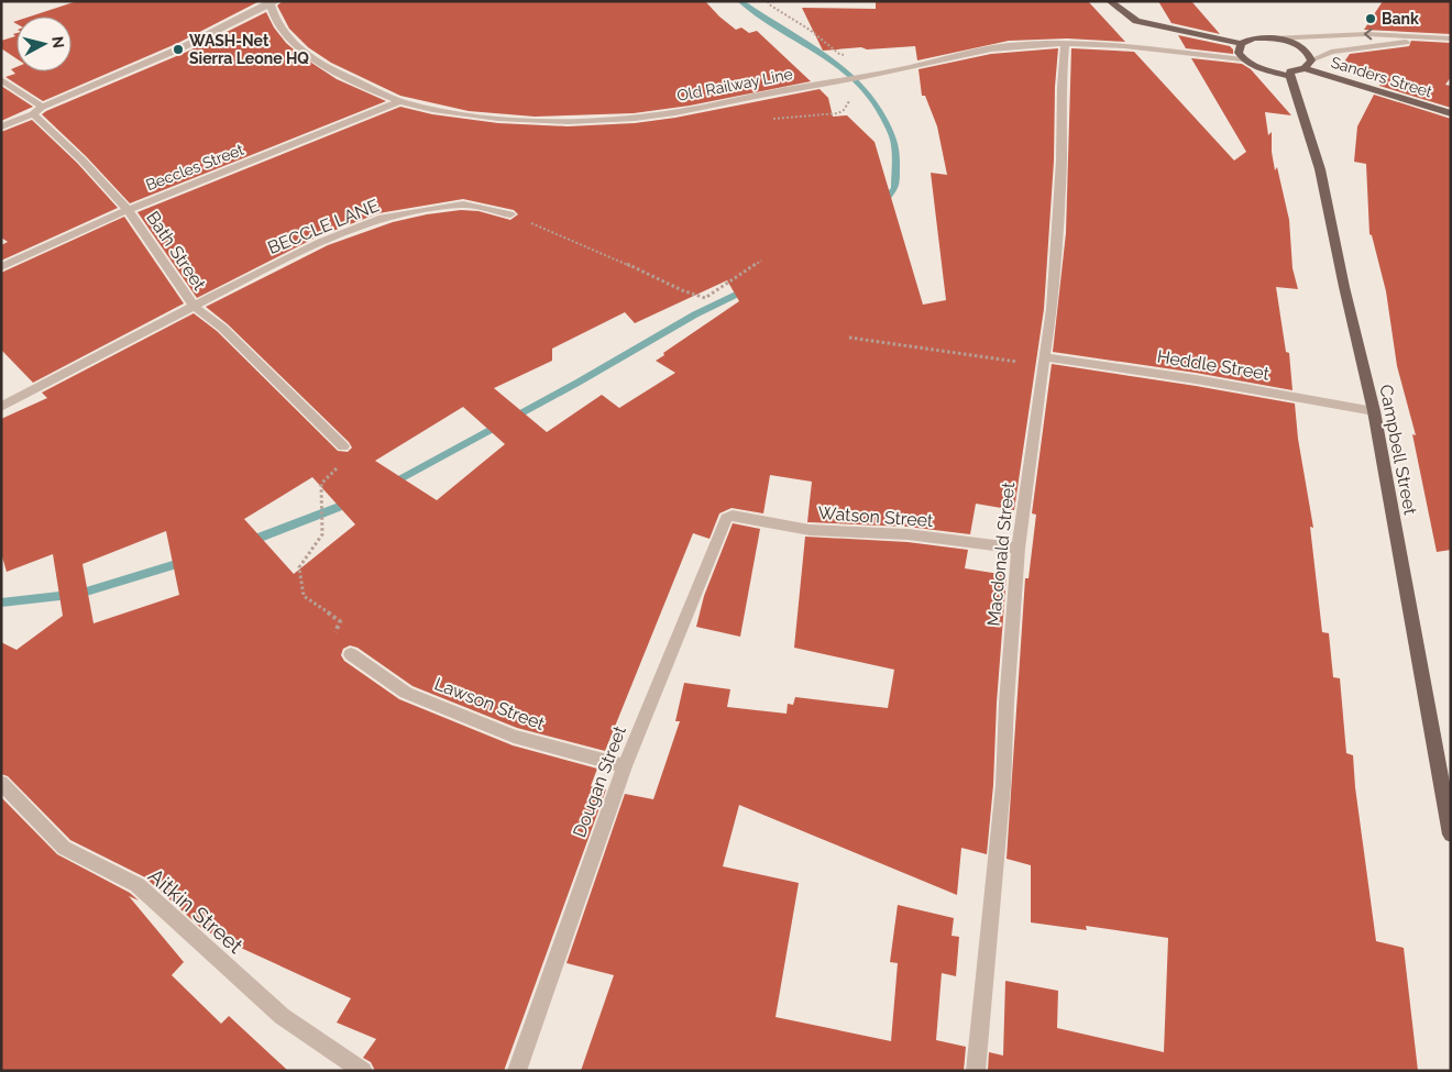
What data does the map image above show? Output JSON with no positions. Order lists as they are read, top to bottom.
{
  "streets": {
    "main road": ["Sanders Street", "Campbell Street"],
    "street": [
      "Old Railway Line",
      "Beccles Street",
      "BECCLE LANE",
      "Bath Street",
      "Heddle Street",
      "Watson Street",
      "Macdonald Street",
      "Lawson Street",
      "Dougan Street",
      "Aitkin Street"
    ]
  },
  "crossings": [
    ["Old Railway Line", "Beccles Street"],
    ["Old Railway Line", "Macdonald Street"],
    ["Beccles Street", "Bath Street"],
    ["BECCLE LANE", "Bath Street"],
    ["Heddle Street", "Campbell Street"],
    ["Heddle Street", "Macdonald Street"],
    ["Watson Street", "Macdonald Street"],
    ["Watson Street", "Dougan Street"],
    ["Lawson Street", "Dougan Street"]
  ],
  "places": ["Bank", "WASH-Net Sierra Leone HQ"],
  "north": "right"
}
